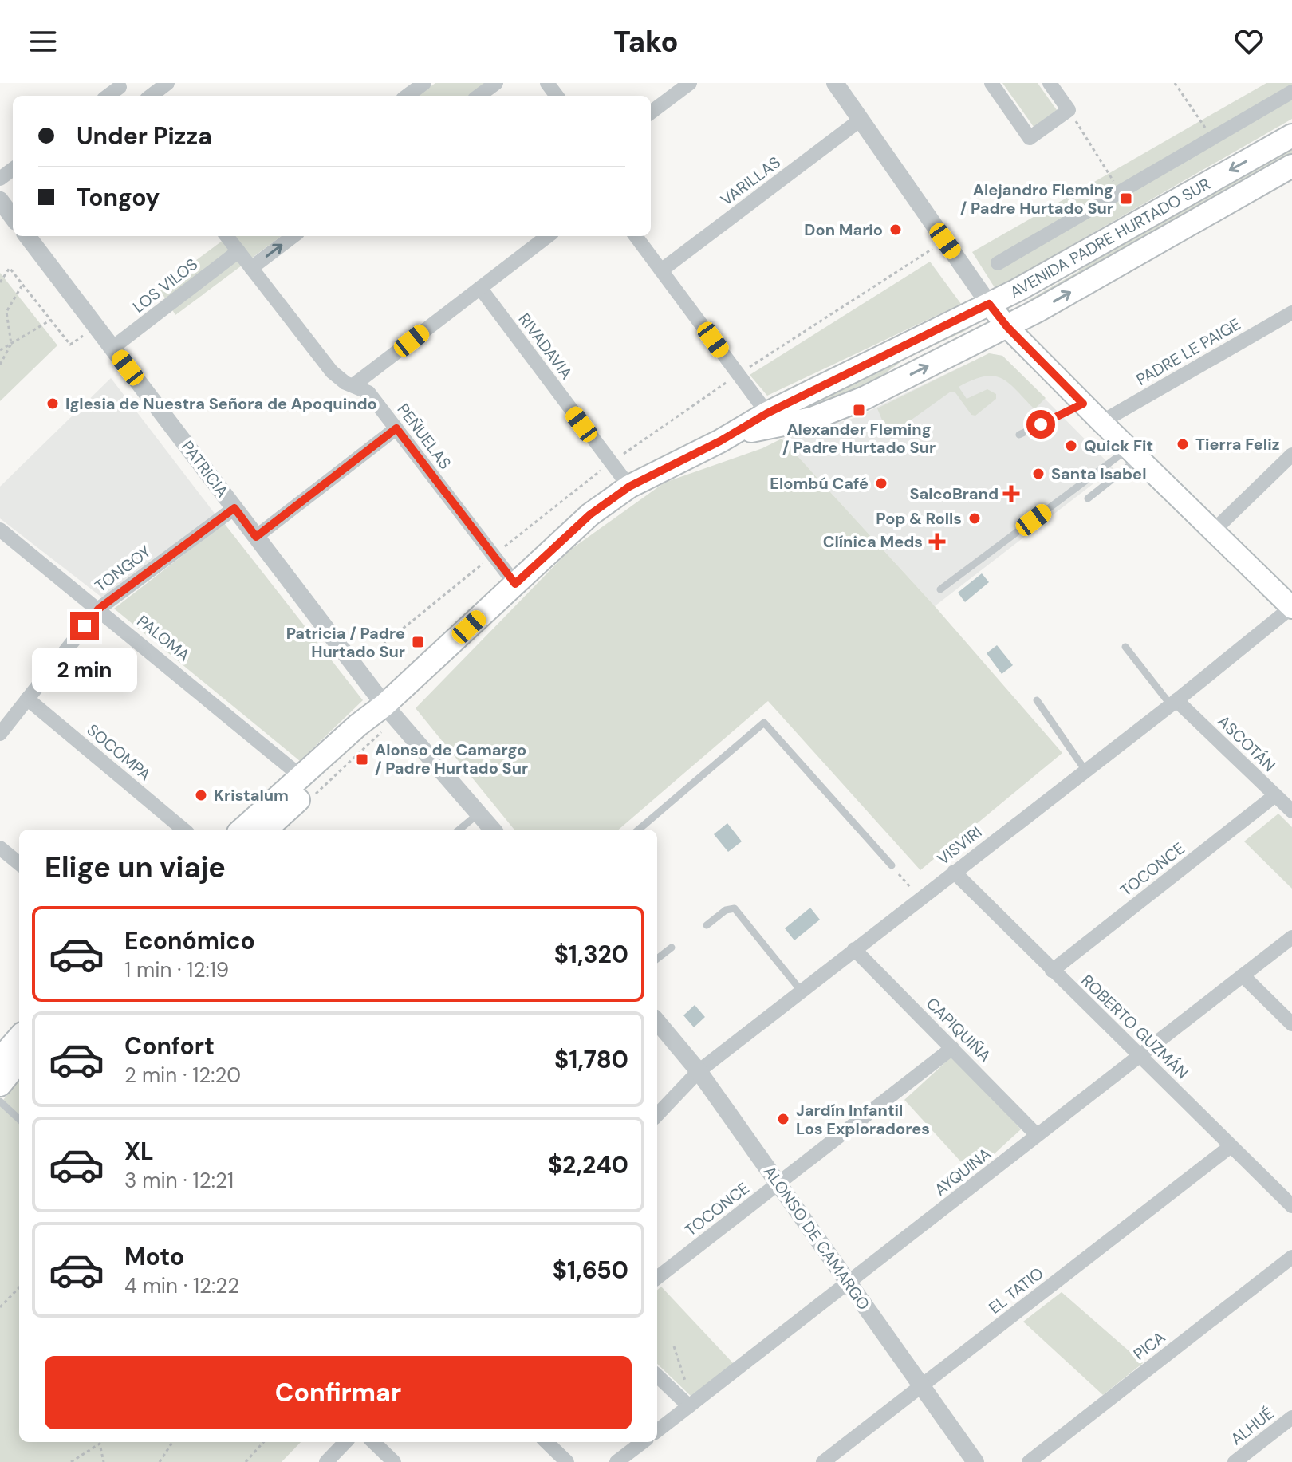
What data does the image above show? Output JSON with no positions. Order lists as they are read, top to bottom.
{
  "streets": {
    "main road": ["AVENIDA PADRE HURTADO SUR"],
    "street": [
      "VARILLAS",
      "LOS VILOS",
      "RIVADAVIA",
      "PADRE LE PAIGE",
      "PEÑUELAS",
      "PATRICIA",
      "TONGOY",
      "PALOMA",
      "ASCOTÁN",
      "SOCOMPA",
      "VISVIRI",
      "TOCONCE",
      "ROBERTO GUZMÁN",
      "CAPIQUIÑA",
      "AYQUINA",
      "ALONSO DE CAMARGO",
      "EL TATIO",
      "PICA",
      "ALHUÉ"
    ]
  },
  "crossings": [
    ["AVENIDA PADRE HURTADO SUR", "RIVADAVIA"],
    ["AVENIDA PADRE HURTADO SUR", "PEÑUELAS"],
    ["AVENIDA PADRE HURTADO SUR", "PATRICIA"],
    ["AVENIDA PADRE HURTADO SUR", "PALOMA"],
    ["LOS VILOS", "PEÑUELAS"],
    ["LOS VILOS", "PATRICIA"],
    ["PATRICIA", "TONGOY"],
    ["TONGOY", "PALOMA"],
    ["TONGOY", "SOCOMPA"],
    ["ASCOTÁN", "VISVIRI"],
    ["ASCOTÁN", "TOCONCE"],
    ["VISVIRI", "ROBERTO GUZMÁN"],
    ["VISVIRI", "CAPIQUIÑA"],
    ["VISVIRI", "ALONSO DE CAMARGO"],
    ["TOCONCE", "ROBERTO GUZMÁN"],
    ["TOCONCE", "CAPIQUIÑA"],
    ["TOCONCE", "ALONSO DE CAMARGO"],
    ["ROBERTO GUZMÁN", "AYQUINA"],
    ["ROBERTO GUZMÁN", "EL TATIO"],
    ["CAPIQUIÑA", "AYQUINA"],
    ["AYQUINA", "ALONSO DE CAMARGO"],
    ["ALONSO DE CAMARGO", "EL TATIO"]
  ],
  "places": {
    "transit": [
      "Alejandro Fleming / Padre Hurtado Sur",
      "Alexander Fleming / Padre Hurtado Sur",
      "Patricia / Padre Hurtado Sur",
      "Alonso de Camargo / Padre Hurtado Sur"
    ],
    "other": [
      "Don Mario",
      "Iglesia de Nuestra Señora de Apoquindo",
      "Tierra Feliz",
      "Quick Fit",
      "Santa Isabel",
      "Elombú Café",
      "Pop & Rolls",
      "Kristalum",
      "Jardín Infantil Los Exploradores"
    ],
    "health": ["SalcoBrand", "Clínica Meds"]
  },
  "page": {
    "header": "Tako",
    "banner": ["Under Pizza", "Tongoy"],
    "bubble": "2 min",
    "heading": "Elige un viaje",
    "list": [
      {
        "name": "Económico",
        "note": "1 min · 12:19",
        "value": "$1,320"
      },
      {
        "name": "Confort",
        "note": "2 min · 12:20",
        "value": "$1,780"
      },
      {
        "name": "XL",
        "note": "3 min · 12:21",
        "value": "$2,240"
      },
      {
        "name": "Moto",
        "note": "4 min · 12:22",
        "value": "$1,650"
      }
    ],
    "buttons": "Confirmar"
  }
}
